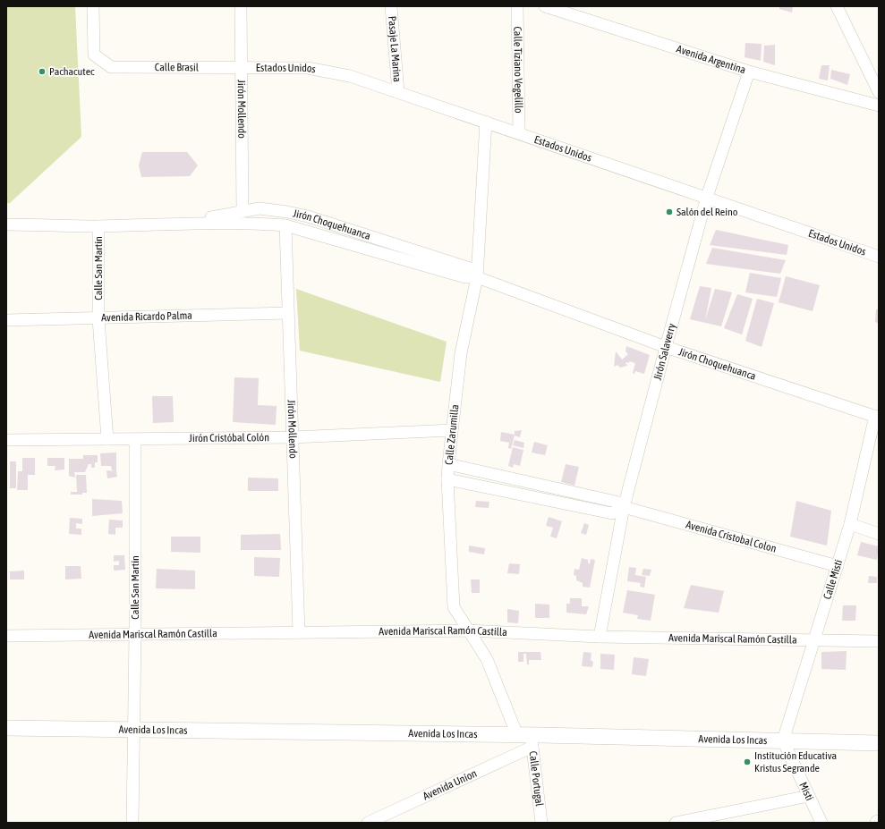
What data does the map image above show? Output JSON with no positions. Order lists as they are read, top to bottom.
{
  "streets": {
    "street": [
      "Pasaje La Marina",
      "Avenida Argentina",
      "Calle Brasil",
      "Estados Unidos",
      "Calle Tiziano Vegelillo",
      "Jirón Mollendo",
      "Jirón Choquehuanca",
      "Calle San Martín",
      "Avenida Ricardo Palma",
      "Jirón Salaverry",
      "Calle Zarumilla",
      "Jirón Cristóbal Colón",
      "Avenida Cristobal Colon",
      "Calle Misti",
      "Avenida Mariscal Ramón Castilla",
      "Avenida Los Incas",
      "Calle Portugal",
      "Avenida Uníon",
      "Misti"
    ]
  },
  "crossings": [
    ["Pasaje La Marina", "Estados Unidos"],
    ["Avenida Argentina", "Jirón Salaverry"],
    ["Calle Brasil", "Estados Unidos"],
    ["Calle Brasil", "Jirón Mollendo"],
    ["Estados Unidos", "Calle Tiziano Vegelillo"],
    ["Estados Unidos", "Jirón Mollendo"],
    ["Estados Unidos", "Jirón Salaverry"],
    ["Estados Unidos", "Calle Zarumilla"],
    ["Jirón Mollendo", "Jirón Choquehuanca"],
    ["Jirón Mollendo", "Avenida Ricardo Palma"],
    ["Jirón Mollendo", "Jirón Cristóbal Colón"],
    ["Jirón Mollendo", "Avenida Mariscal Ramón Castilla"],
    ["Jirón Choquehuanca", "Calle San Martín"],
    ["Jirón Choquehuanca", "Jirón Salaverry"],
    ["Jirón Choquehuanca", "Calle Zarumilla"],
    ["Jirón Choquehuanca", "Calle Misti"],
    ["Calle San Martín", "Avenida Ricardo Palma"],
    ["Calle San Martín", "Jirón Cristóbal Colón"],
    ["Calle San Martín", "Avenida Mariscal Ramón Castilla"],
    ["Calle San Martín", "Avenida Los Incas"],
    ["Jirón Salaverry", "Avenida Cristobal Colon"],
    ["Jirón Salaverry", "Avenida Mariscal Ramón Castilla"],
    ["Calle Zarumilla", "Jirón Cristóbal Colón"],
    ["Calle Zarumilla", "Avenida Cristobal Colon"],
    ["Calle Zarumilla", "Avenida Mariscal Ramón Castilla"],
    ["Calle Zarumilla", "Avenida Los Incas"],
    ["Calle Zarumilla", "Calle Portugal"],
    ["Calle Zarumilla", "Avenida Uníon"],
    ["Avenida Cristobal Colon", "Calle Misti"],
    ["Calle Misti", "Avenida Mariscal Ramón Castilla"],
    ["Calle Misti", "Avenida Los Incas"],
    ["Calle Misti", "Misti"],
    ["Avenida Los Incas", "Calle Portugal"],
    ["Avenida Los Incas", "Avenida Uníon"],
    ["Avenida Los Incas", "Misti"],
    ["Calle Portugal", "Avenida Uníon"]
  ],
  "places": ["Pachacutec", "Salón del Reino", "Institución Educativa Kristus Segrande"]
}
